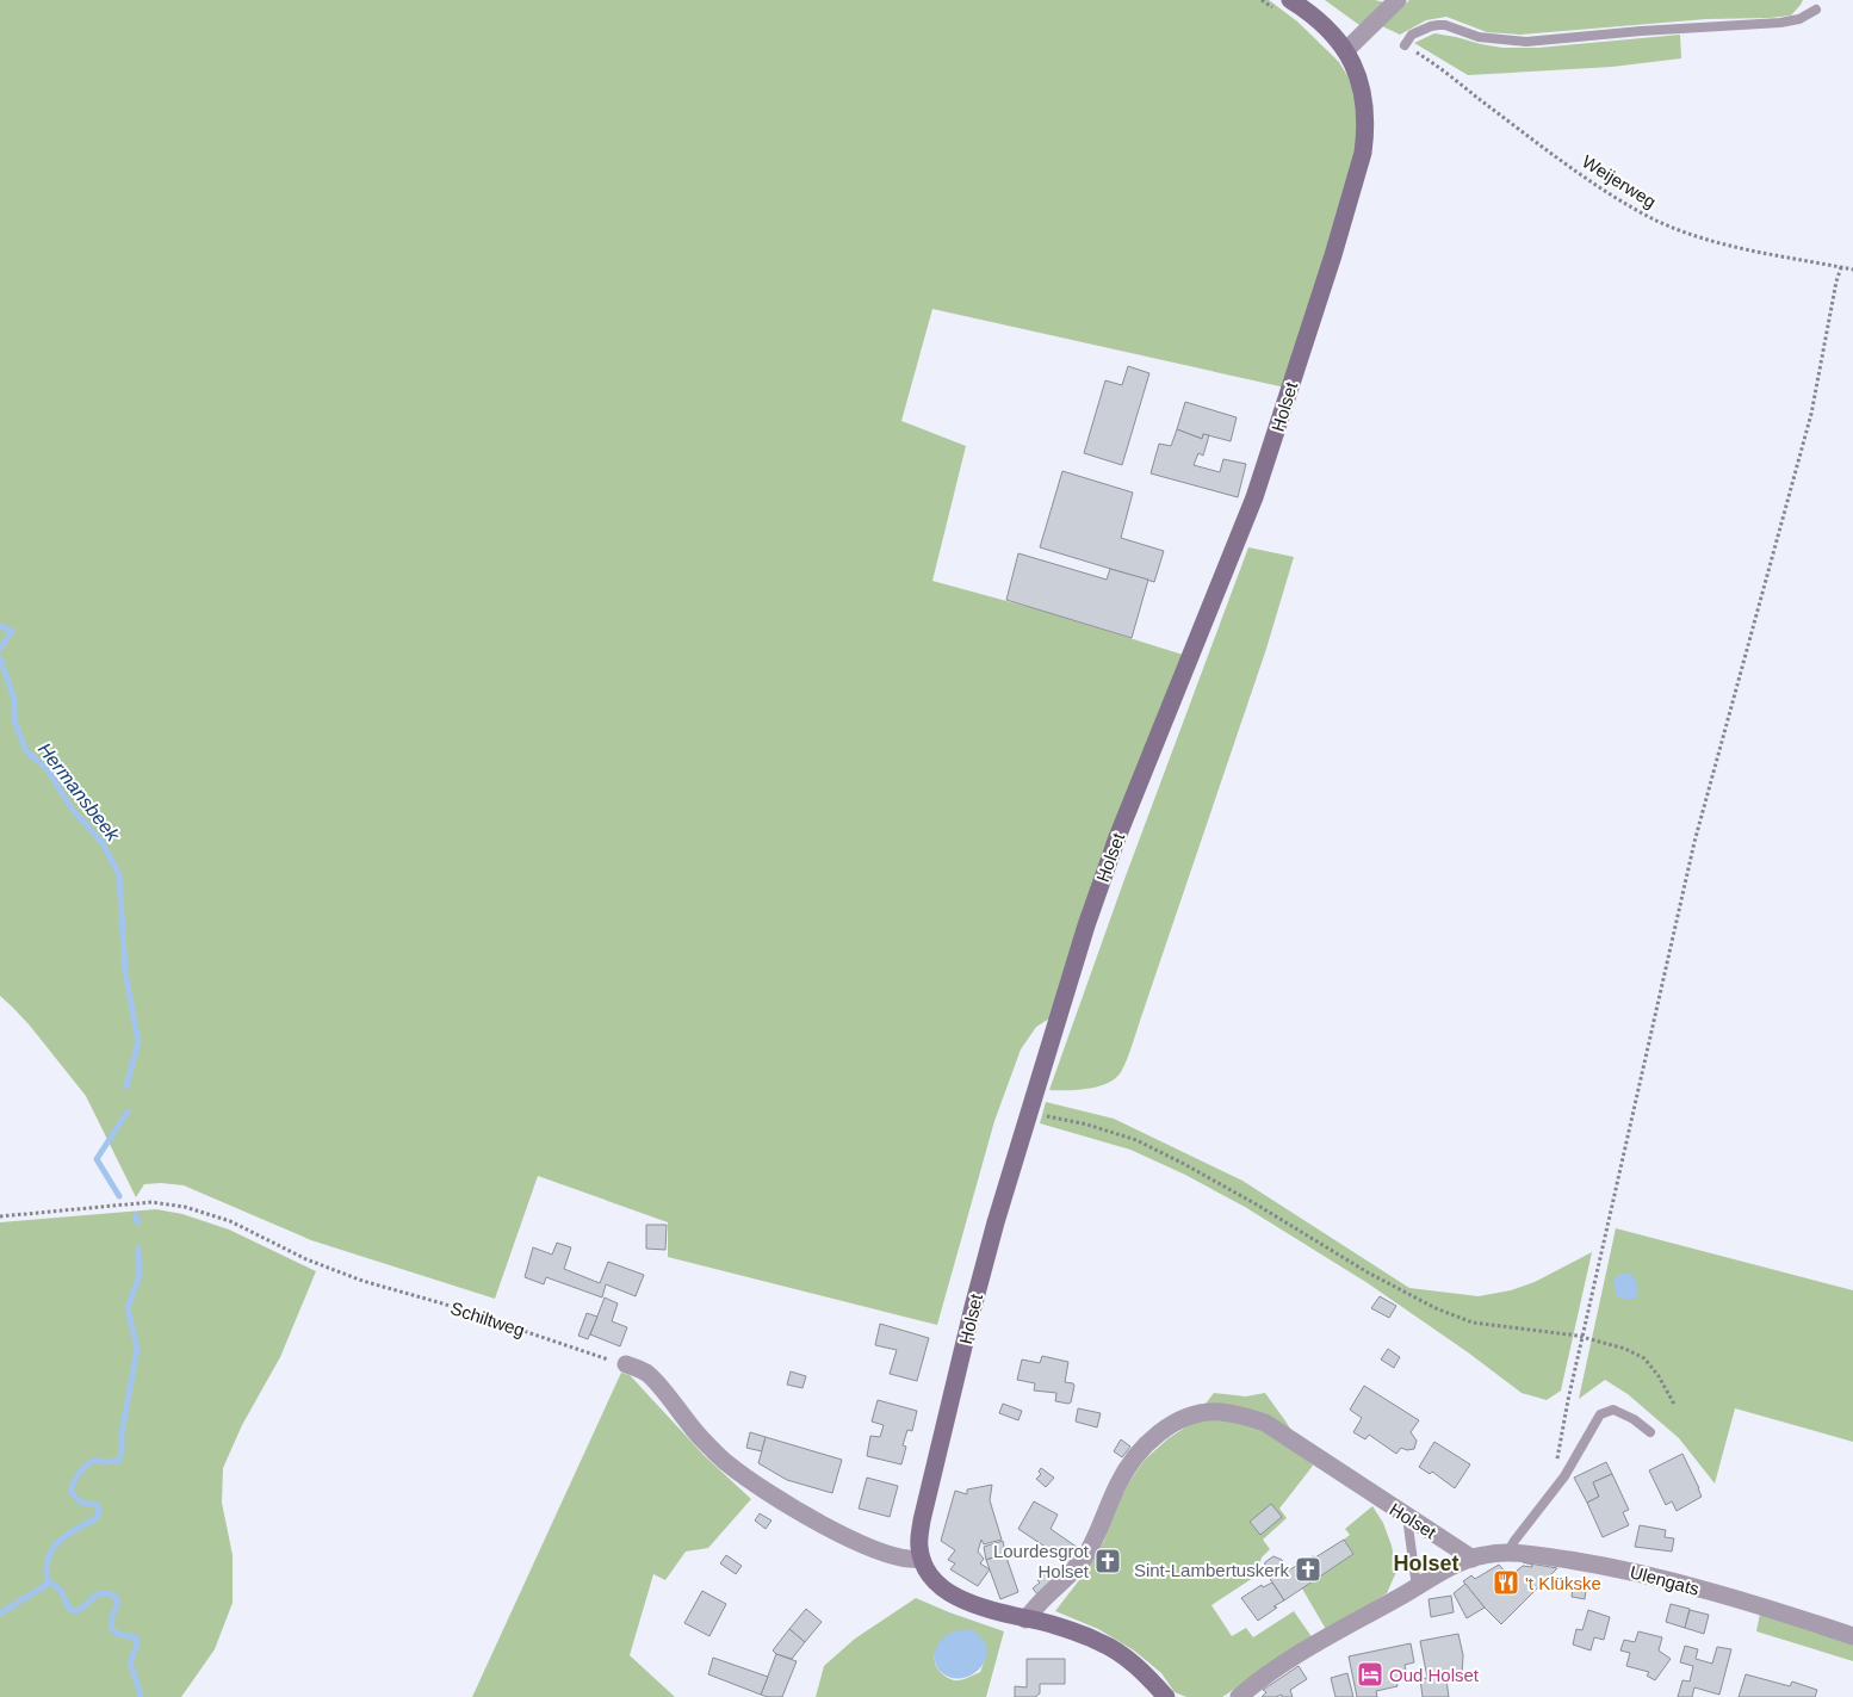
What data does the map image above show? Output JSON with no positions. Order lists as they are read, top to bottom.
{
  "streets": {
    "street": ["Holset", "Ulengats"],
    "path": ["Weijerweg", "Schiltweg"]
  },
  "crossings": [
    ["Holset", "Ulengats"]
  ],
  "districts": ["Holset"],
  "water": ["Hermansbeek"],
  "places": {
    "church": ["Lourdesgrot Holset", "Sint-Lambertuskerk"],
    "restaurant": ["'t Klükske"],
    "hotel": ["Oud Holset"]
  }
}
